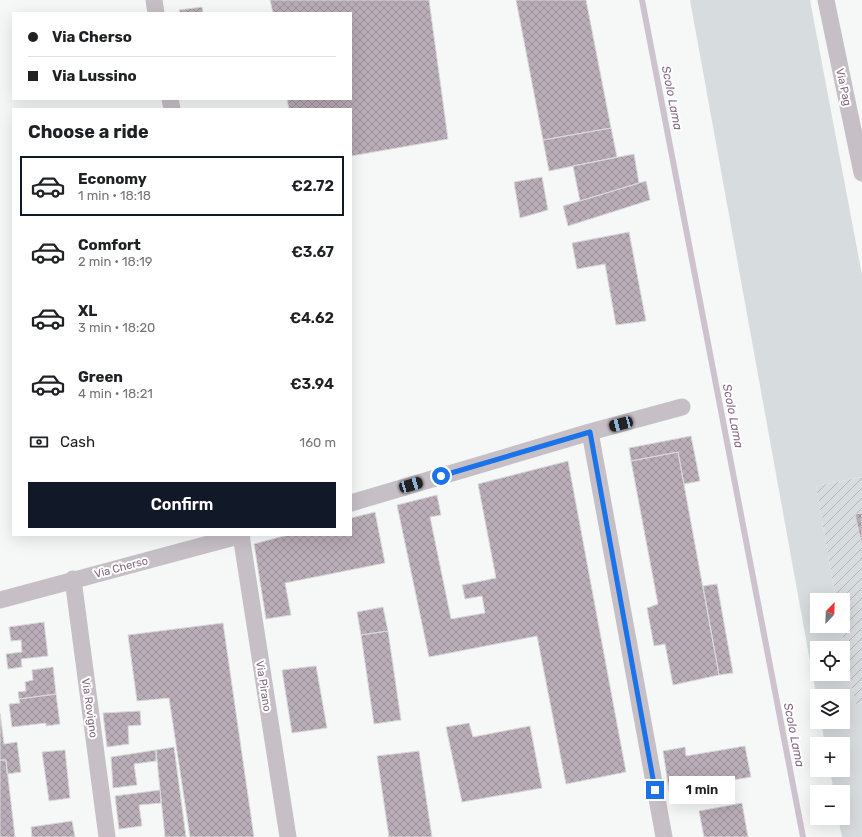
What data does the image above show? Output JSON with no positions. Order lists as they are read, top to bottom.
{
  "streets": {
    "street": [
      "Via Pag",
      "Via Cherso",
      "Via Pirano",
      "Via Rovigno"
    ]
  },
  "crossings": [
    ["Via Cherso", "Via Rovigno"]
  ],
  "water": ["Scolo Lama"],
  "north": "top right",
  "page": {
    "banner": ["Via Cherso", "Via Lussino"],
    "heading": "Choose a ride",
    "list": [
      {
        "name": "Economy",
        "note": "1 min · 18:18",
        "value": "€2.72"
      },
      {
        "name": "Comfort",
        "note": "2 min · 18:19",
        "value": "€3.67"
      },
      {
        "name": "XL",
        "note": "3 min · 18:20",
        "value": "€4.62"
      },
      {
        "name": "Green",
        "note": "4 min · 18:21",
        "value": "€3.94"
      }
    ],
    "pay": ["Cash", "160 m"],
    "buttons": "Confirm",
    "map_buttons": ["+", "−"],
    "bubble": "1 min"
  }
}
